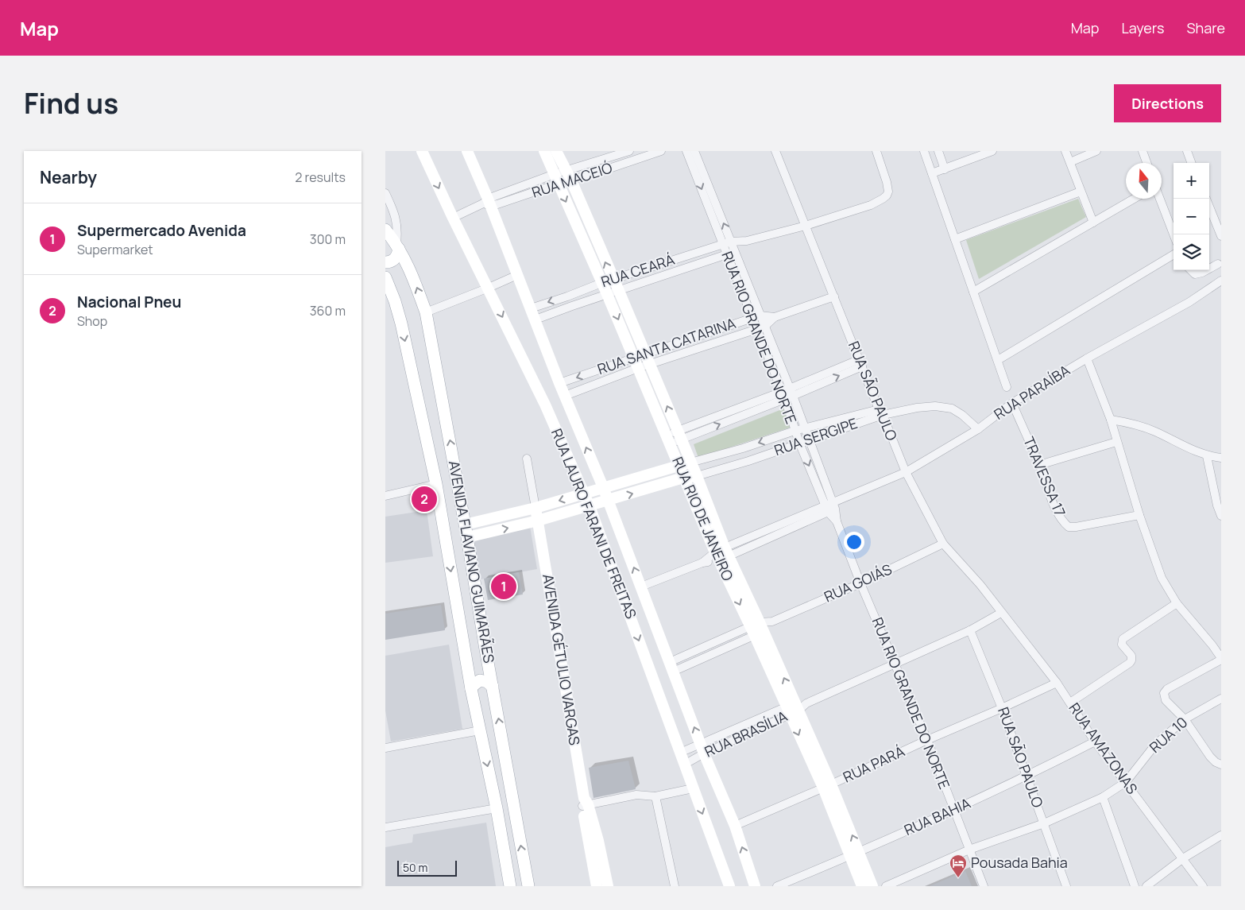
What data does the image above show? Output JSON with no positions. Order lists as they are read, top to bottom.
{
  "streets": {
    "main road": ["AVENIDA FLAVIANO GUIMARÃES"],
    "street": [
      "RUA MACEIÓ",
      "RUA CEARÁ",
      "RUA RIO GRANDE DO NORTE",
      "RUA SANTA CATARINA",
      "RUA SÃO PAULO",
      "RUA PARAÍBA",
      "RUA SERGIPE",
      "TRAVESSA 17",
      "RUA RIO DE JANEIRO",
      "RUA LAURO FARANI DE FREITAS",
      "RUA GOIÁS",
      "AVENIDA GÉTULIO VARGAS",
      "RUA BRASÍLIA",
      "RUA 10",
      "RUA AMAZONAS",
      "RUA PARÁ",
      "RUA BAHIA"
    ]
  },
  "crossings": [
    ["RUA MACEIÓ", "RUA RIO DE JANEIRO"],
    ["RUA MACEIÓ", "RUA LAURO FARANI DE FREITAS"],
    ["RUA CEARÁ", "RUA RIO GRANDE DO NORTE"],
    ["RUA CEARÁ", "RUA SÃO PAULO"],
    ["RUA CEARÁ", "RUA RIO DE JANEIRO"],
    ["RUA CEARÁ", "RUA LAURO FARANI DE FREITAS"],
    ["RUA RIO GRANDE DO NORTE", "RUA SANTA CATARINA"],
    ["RUA RIO GRANDE DO NORTE", "RUA PARAÍBA"],
    ["RUA RIO GRANDE DO NORTE", "RUA SERGIPE"],
    ["RUA RIO GRANDE DO NORTE", "RUA GOIÁS"],
    ["RUA RIO GRANDE DO NORTE", "RUA BRASÍLIA"],
    ["RUA RIO GRANDE DO NORTE", "RUA 10"],
    ["RUA RIO GRANDE DO NORTE", "RUA PARÁ"],
    ["RUA RIO GRANDE DO NORTE", "RUA BAHIA"],
    ["RUA SANTA CATARINA", "RUA SÃO PAULO"],
    ["RUA SANTA CATARINA", "RUA RIO DE JANEIRO"],
    ["RUA SANTA CATARINA", "RUA LAURO FARANI DE FREITAS"],
    ["RUA SÃO PAULO", "RUA PARAÍBA"],
    ["RUA SÃO PAULO", "RUA SERGIPE"],
    ["RUA SÃO PAULO", "RUA GOIÁS"],
    ["RUA SÃO PAULO", "RUA BRASÍLIA"],
    ["RUA SÃO PAULO", "RUA 10"],
    ["RUA SÃO PAULO", "RUA AMAZONAS"],
    ["RUA SÃO PAULO", "RUA PARÁ"],
    ["RUA SÃO PAULO", "RUA BAHIA"],
    ["RUA PARAÍBA", "RUA SERGIPE"],
    ["RUA PARAÍBA", "TRAVESSA 17"],
    ["RUA SERGIPE", "RUA RIO DE JANEIRO"],
    ["RUA RIO DE JANEIRO", "RUA GOIÁS"],
    ["RUA RIO DE JANEIRO", "RUA BRASÍLIA"],
    ["RUA RIO DE JANEIRO", "RUA PARÁ"],
    ["RUA RIO DE JANEIRO", "RUA BAHIA"],
    ["RUA LAURO FARANI DE FREITAS", "RUA GOIÁS"],
    ["RUA LAURO FARANI DE FREITAS", "RUA BRASÍLIA"],
    ["RUA LAURO FARANI DE FREITAS", "RUA PARÁ"],
    ["RUA BRASÍLIA", "RUA AMAZONAS"],
    ["RUA 10", "RUA AMAZONAS"],
    ["RUA AMAZONAS", "RUA PARÁ"],
    ["RUA AMAZONAS", "RUA BAHIA"]
  ],
  "places": {
    "hotel": ["Pousada Bahia"]
  },
  "scale_bar": "50 m",
  "north": "top",
  "page": {
    "header": "Map",
    "nav": ["Map", "Layers", "Share"],
    "title": "Find us",
    "buttons": "Directions",
    "heading": ["Nearby", "2 results"],
    "map_buttons": ["+", "−"],
    "list": [
      {
        "mark": "1",
        "name": "Supermercado Avenida",
        "note": "Supermarket",
        "value": "300 m"
      },
      {
        "mark": "2",
        "name": "Nacional Pneu",
        "note": "Shop",
        "value": "360 m"
      }
    ],
    "pins": ["2", "1"],
    "scale": "50 m"
  }
}
